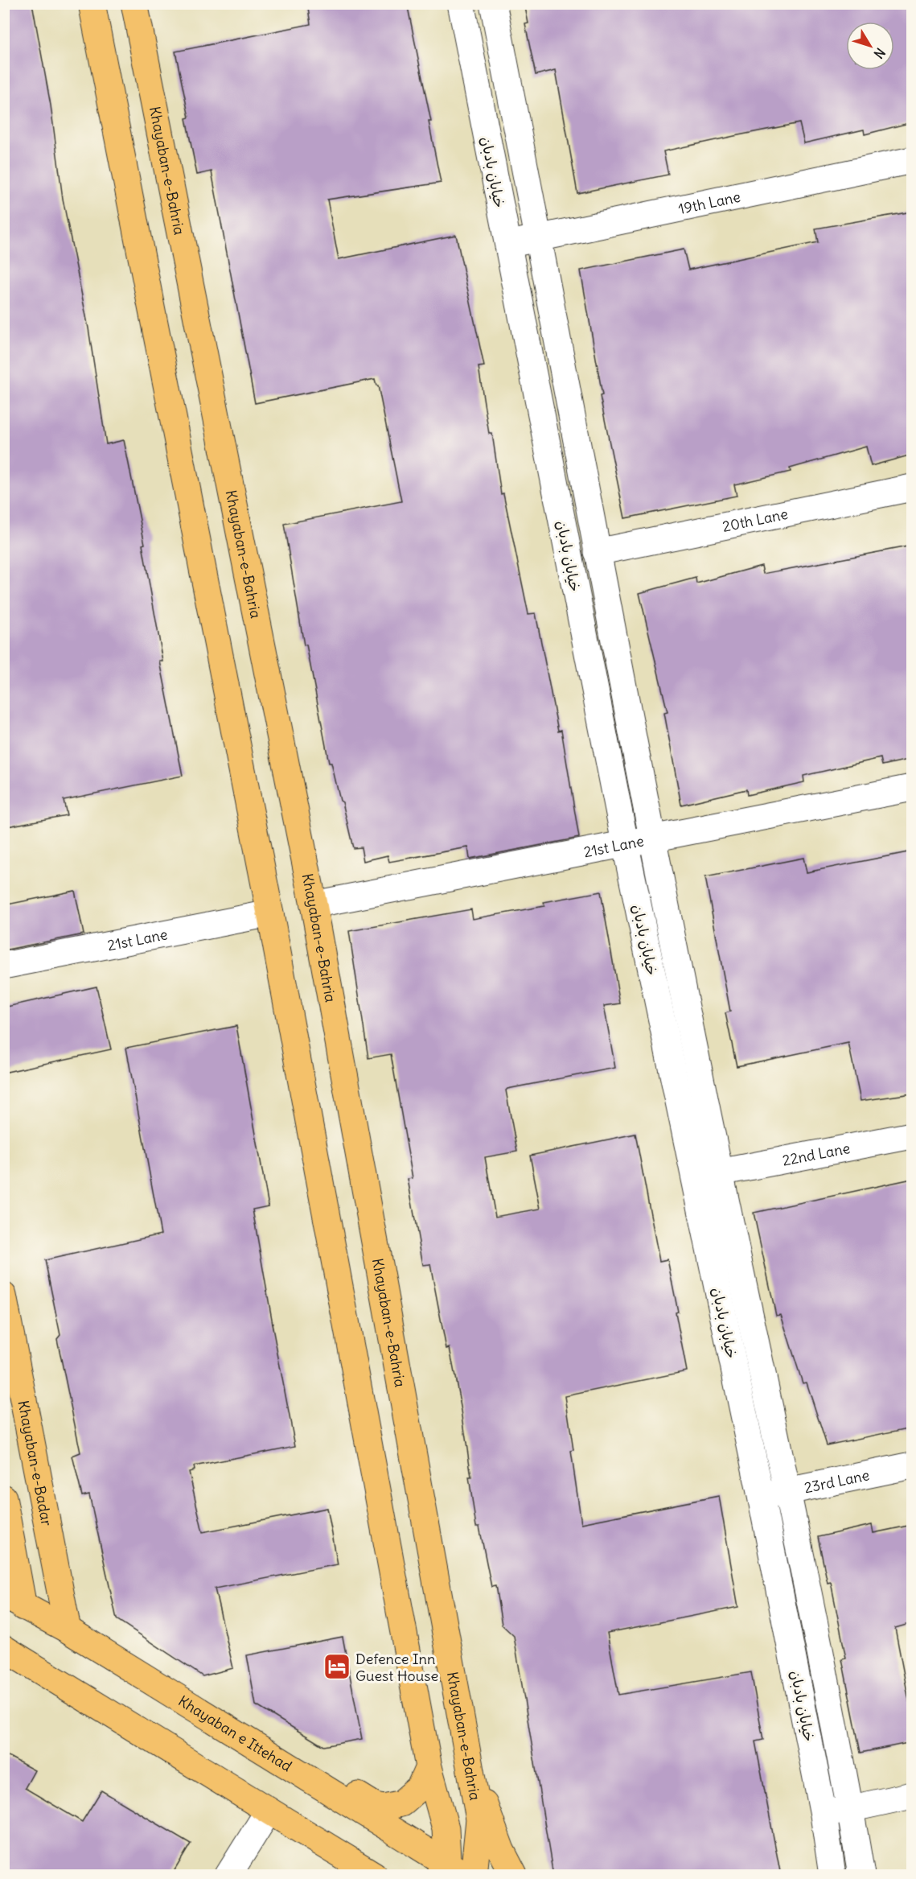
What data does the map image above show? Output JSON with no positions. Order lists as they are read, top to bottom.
{
  "streets": {
    "main road": ["Khayaban-e-Bahria", "Khayaban-e-Badar", "Khayaban e Ittehad"],
    "street": [
      "خیابان بادبان",
      "19th Lane",
      "20th Lane",
      "21st Lane",
      "22nd Lane",
      "23rd Lane"
    ]
  },
  "crossings": [
    ["Khayaban-e-Bahria", "21st Lane"],
    ["خیابان بادبان", "19th Lane"],
    ["خیابان بادبان", "20th Lane"],
    ["خیابان بادبان", "21st Lane"],
    ["خیابان بادبان", "22nd Lane"],
    ["خیابان بادبان", "23rd Lane"],
    ["Khayaban-e-Badar", "Khayaban e Ittehad"]
  ],
  "places": {
    "hotel": ["Defence Inn Guest House"]
  },
  "north": "bottom right"
}
